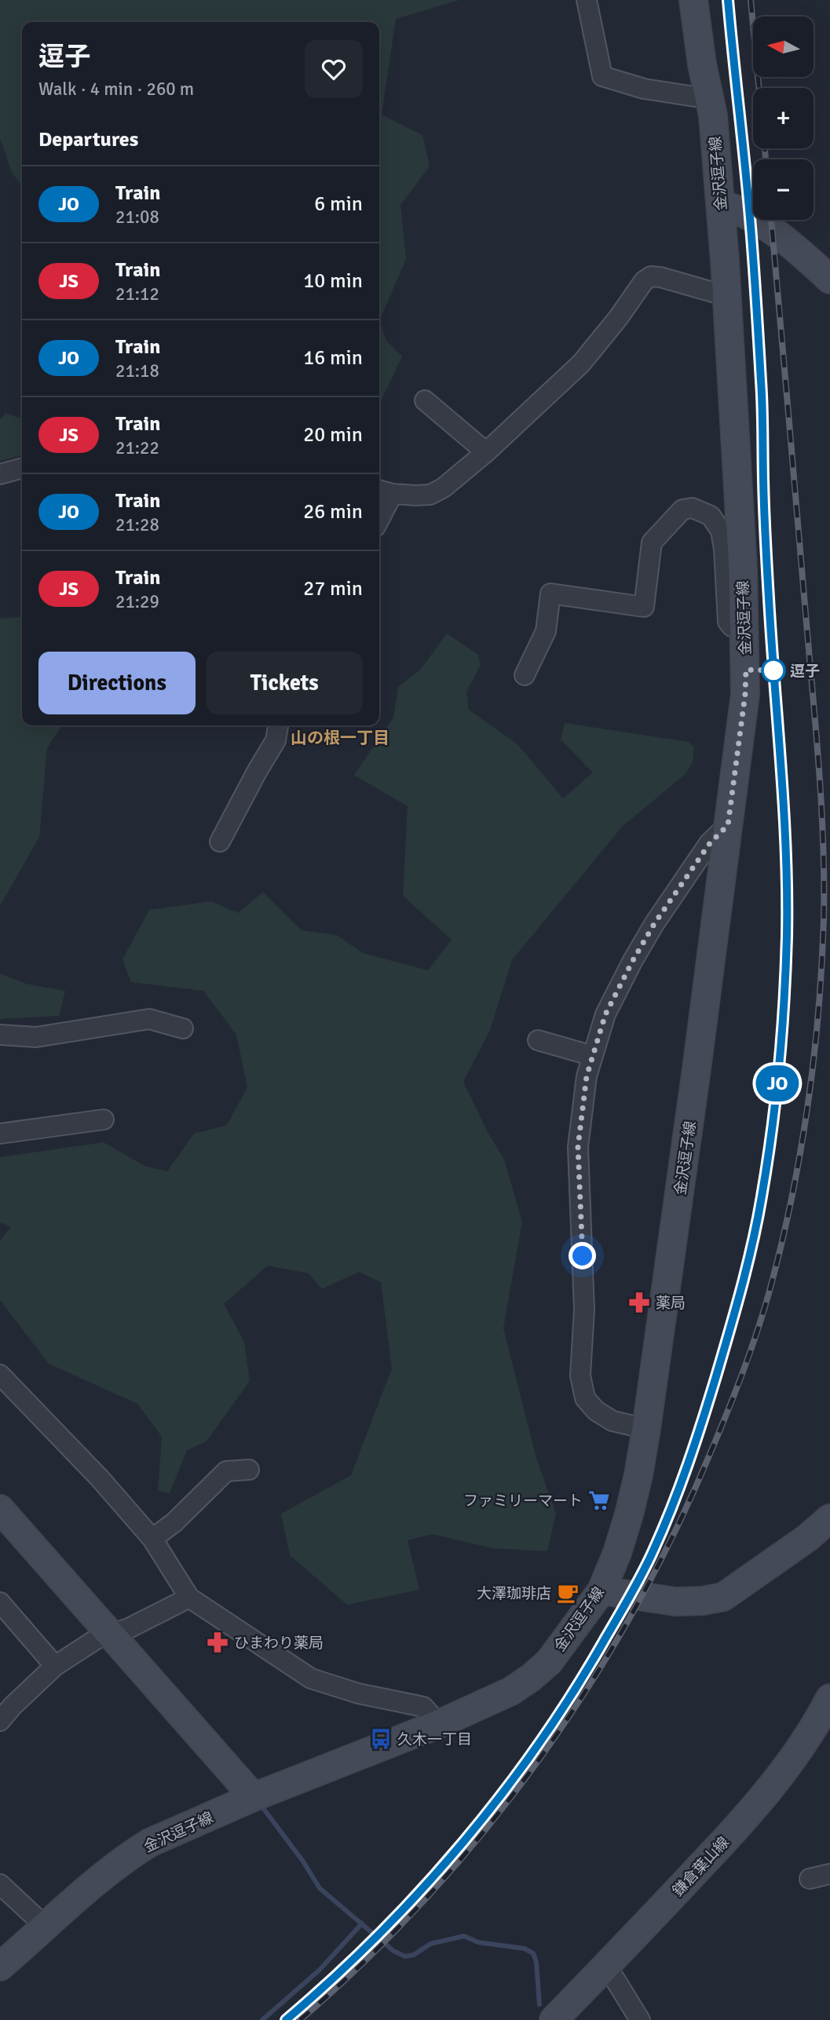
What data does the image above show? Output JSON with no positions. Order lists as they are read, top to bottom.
{
  "streets": {
    "main road": ["金沢逗子線", "鎌倉葉山線"]
  },
  "districts": ["山の根一丁目"],
  "places": {
    "other": ["逗子"],
    "pharmacy": ["薬局", "ひまわり薬局"],
    "supermarket": ["ファミリーマート"],
    "cafe": ["大澤珈琲店"],
    "bus stop": ["久木一丁目"]
  },
  "north": "left",
  "page": {
    "on_map": "JO",
    "map_buttons": ["+", "−"],
    "heading": [
      ["逗子", "Walk · 4 min · 260 m"],
      "Departures"
    ],
    "list": [
      {
        "mark": "JO",
        "name": "Train",
        "note": "21:08",
        "value": "6 min"
      },
      {
        "mark": "JS",
        "name": "Train",
        "note": "21:12",
        "value": "10 min"
      },
      {
        "mark": "JO",
        "name": "Train",
        "note": "21:18",
        "value": "16 min"
      },
      {
        "mark": "JS",
        "name": "Train",
        "note": "21:22",
        "value": "20 min"
      },
      {
        "mark": "JO",
        "name": "Train",
        "note": "21:28",
        "value": "26 min"
      },
      {
        "mark": "JS",
        "name": "Train",
        "note": "21:29",
        "value": "27 min"
      }
    ],
    "buttons": ["Directions", "Tickets"]
  }
}
